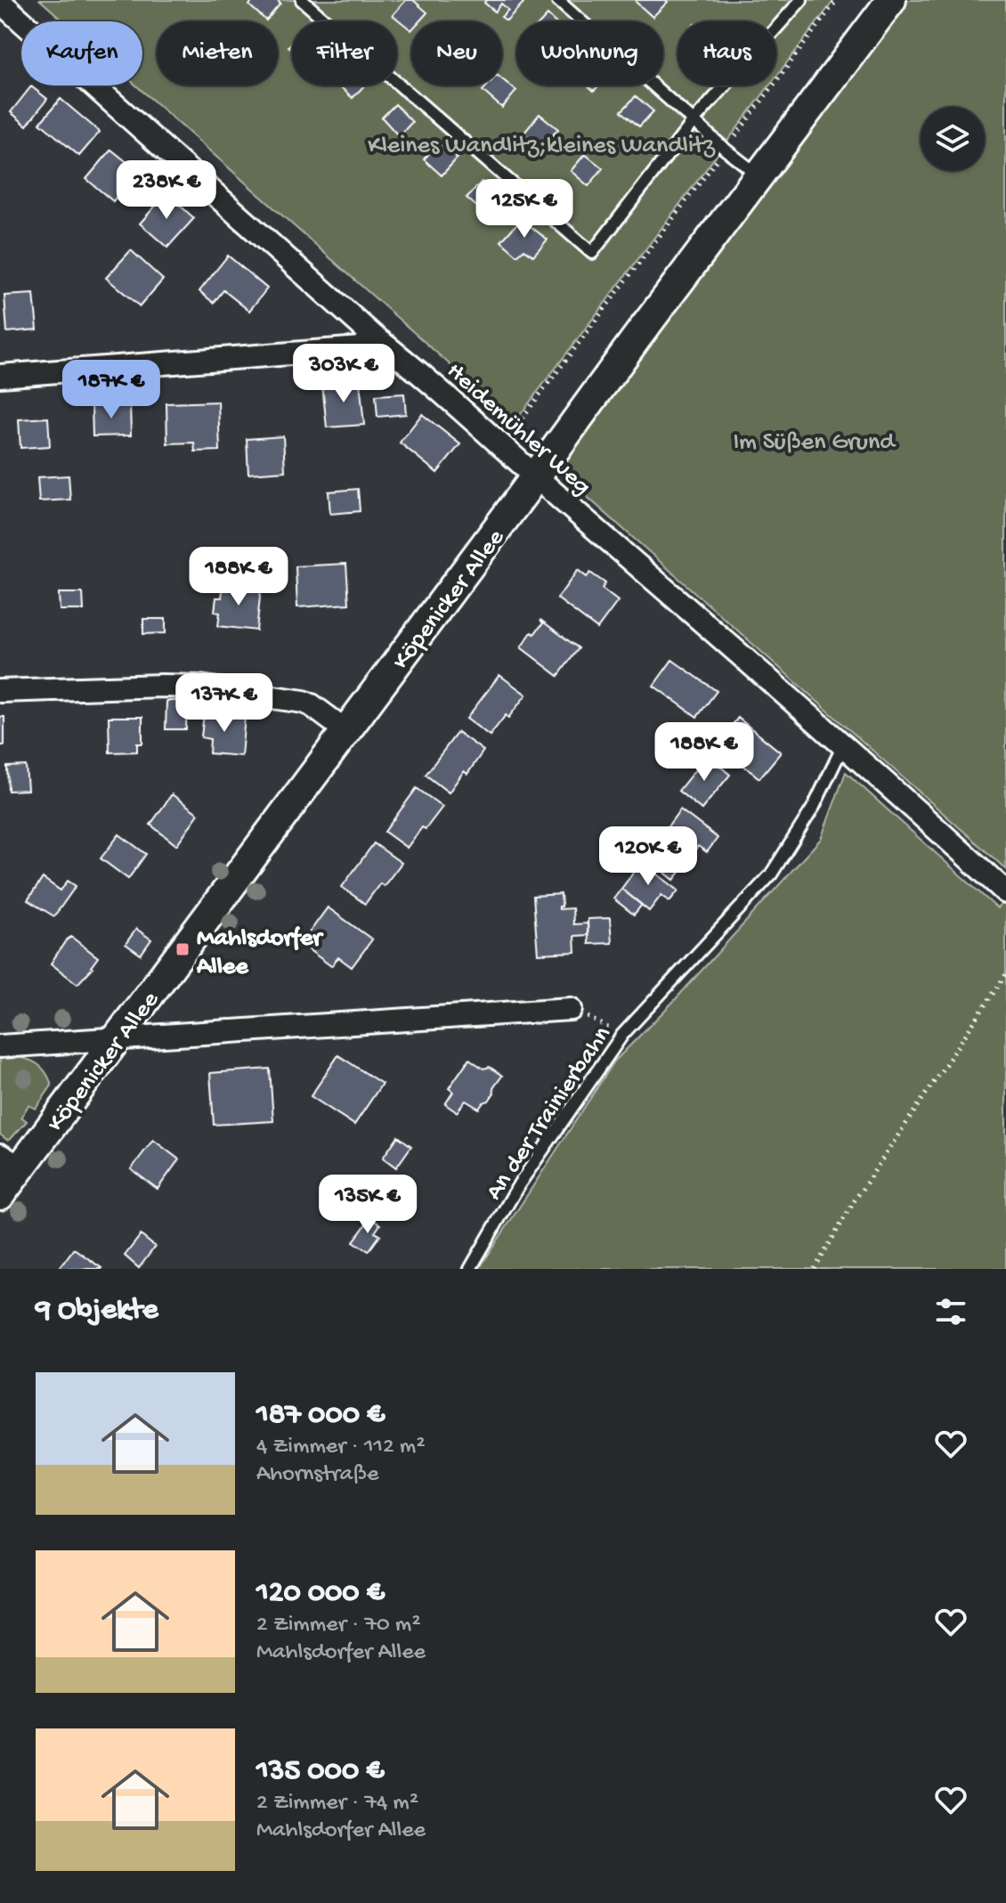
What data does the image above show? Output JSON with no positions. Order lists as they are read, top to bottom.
{
  "streets": {
    "street": ["Heidemühler Weg", "Köpenicker Allee"],
    "lane": ["An der Trainierbahn"]
  },
  "crossings": [
    ["Heidemühler Weg", "Köpenicker Allee"],
    ["Heidemühler Weg", "An der Trainierbahn"]
  ],
  "parks": ["Kleines Wandlitz;kleines Wandlitz", "Im Süßen Grund"],
  "places": {
    "transit": ["Mahlsdorfer Allee"]
  },
  "page": {
    "chip": [
      "Kaufen",
      "Mieten",
      "Filter",
      "Neu",
      "Wohnung",
      "Haus"
    ],
    "price": [
      "238K €",
      "125K €",
      "303K €",
      "187K €",
      "188K €",
      "137K €",
      "188K €",
      "120K €",
      "135K €"
    ],
    "heading": "9 Objekte",
    "list": [
      {
        "name": "187 000 €",
        "note": "4 Zimmer · 112 m² · Ahornstraße"
      },
      {
        "name": "120 000 €",
        "note": "2 Zimmer · 70 m² · Mahlsdorfer Allee"
      },
      {
        "name": "135 000 €",
        "note": "2 Zimmer · 74 m² · Mahlsdorfer Allee"
      }
    ]
  }
}
